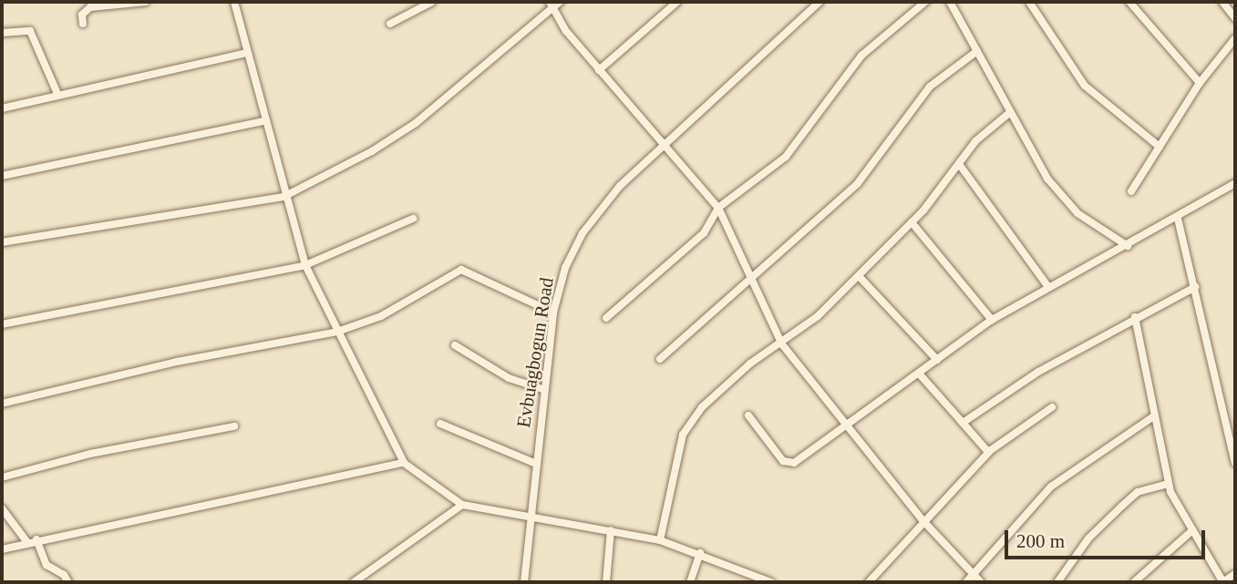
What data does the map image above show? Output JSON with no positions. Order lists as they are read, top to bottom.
{
  "streets": {
    "street": ["Evbuagbogun Road"]
  },
  "scale_bar": "200 m"
}
